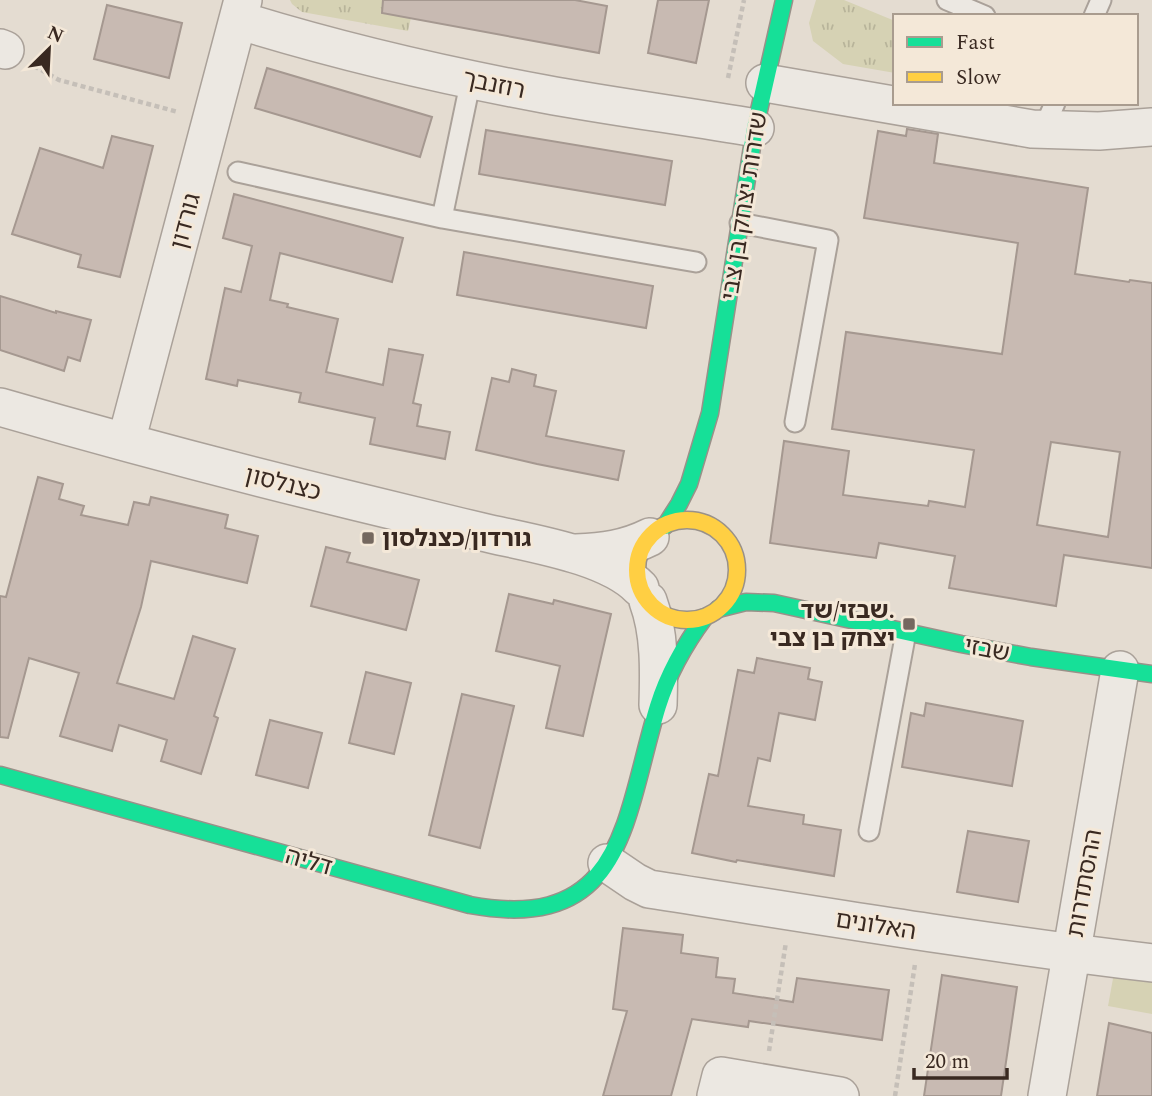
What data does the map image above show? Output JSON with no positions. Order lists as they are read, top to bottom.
{
  "streets": {
    "street": [
      "רוזנבך",
      "שדרות יצחק בן צבי",
      "גורדון",
      "כצנלסון",
      "שבזי",
      "דליה",
      "ההסתדרות",
      "האלונים"
    ]
  },
  "crossings": [
    ["רוזנבך", "שדרות יצחק בן צבי"],
    ["רוזנבך", "גורדון"],
    ["שדרות יצחק בן צבי", "כצנלסון"],
    ["שדרות יצחק בן צבי", "שבזי"],
    ["גורדון", "כצנלסון"],
    ["כצנלסון", "שבזי"],
    ["שבזי", "ההסתדרות"],
    ["דליה", "האלונים"],
    ["ההסתדרות", "האלונים"]
  ],
  "places": {
    "transit": ["גורדון/כצנלסון", "שבזי/שד. יצחק בן צבי"]
  },
  "legend": ["Fast", "Slow"],
  "scale_bar": "20 m",
  "north": "top right"
}
